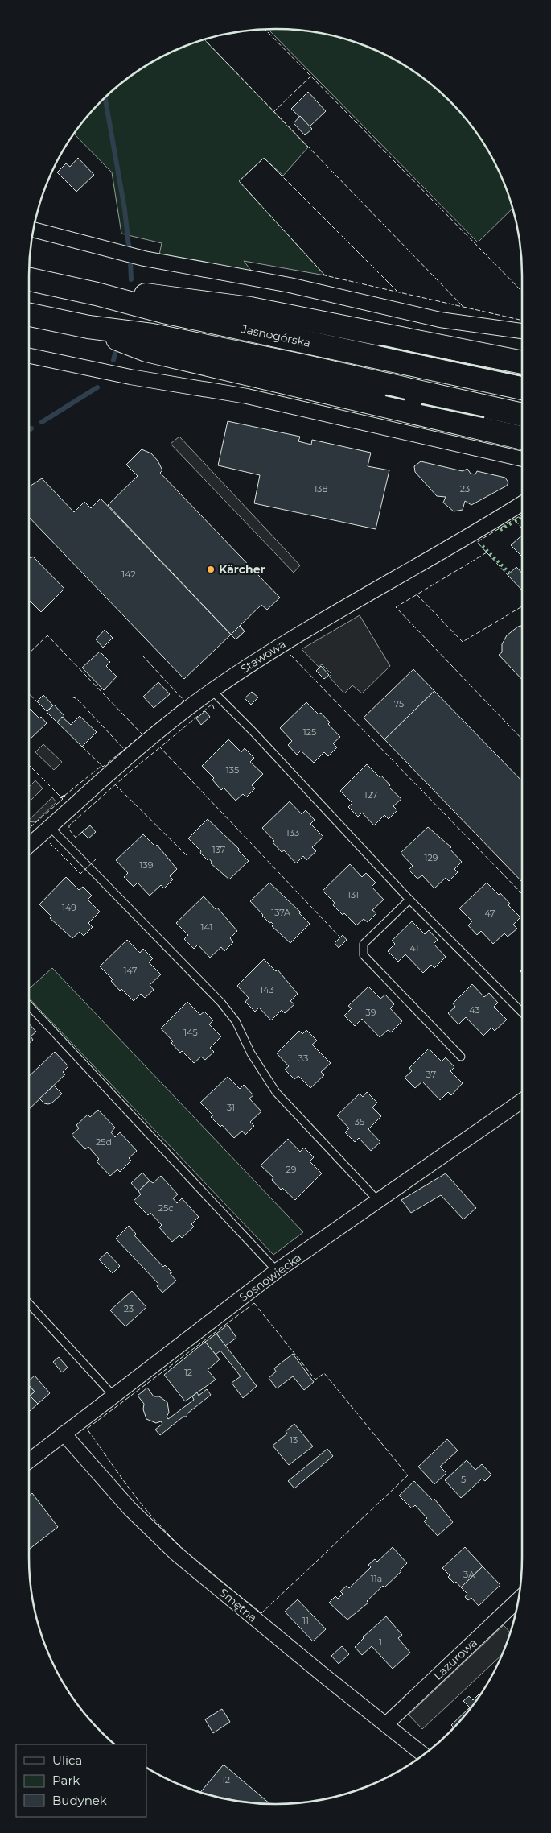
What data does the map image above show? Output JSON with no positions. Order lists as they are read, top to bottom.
{
  "streets": {
    "main road": ["Jasnogórska"],
    "street": [
      "Stawowa",
      "Sosnowiecka",
      "Smętna",
      "Lazurowa"
    ]
  },
  "crossings": [
    ["Sosnowiecka", "Smętna"],
    ["Smętna", "Lazurowa"]
  ],
  "places": ["Kärcher"],
  "house_numbers": [
    "138",
    "23",
    "142",
    "75",
    "125",
    "135",
    "127",
    "133",
    "137",
    "129",
    "139",
    "131",
    "149",
    "137A",
    "47",
    "141",
    "41",
    "147",
    "143",
    "43",
    "39",
    "145",
    "33",
    "37",
    "31",
    "35",
    "25d",
    "29",
    "25c",
    "23",
    "12",
    "13",
    "5",
    "3A",
    "11a",
    "11",
    "1",
    "12"
  ],
  "legend": ["Ulica", "Park", "Budynek"]
}
